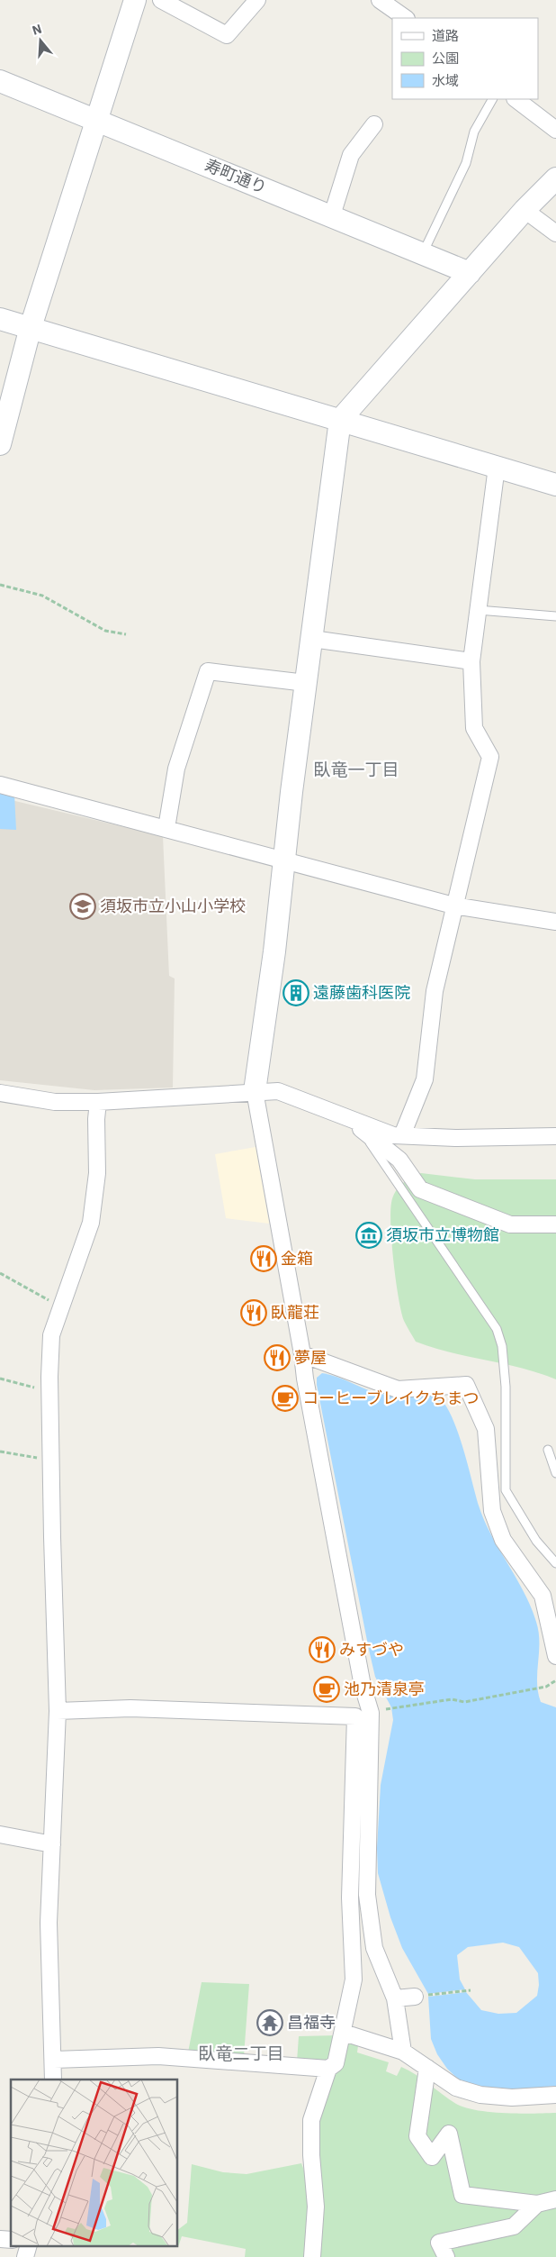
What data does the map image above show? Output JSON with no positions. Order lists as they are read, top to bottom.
{
  "streets": {
    "street": ["寿町通り"]
  },
  "districts": ["臥竜一丁目", "臥竜二丁目"],
  "places": {
    "school or university": ["須坂市立小山小学校"],
    "building": ["遠藤歯科医院"],
    "museum": ["須坂市立博物館"],
    "restaurant": [
      "金箱",
      "臥龍荘",
      "夢屋",
      "みすづや"
    ],
    "cafe": ["コーヒーブレイクちまつ", "池乃清泉亭"],
    "temple": ["昌福寺"]
  },
  "legend": ["道路", "公園", "水域"],
  "north": "top"
}
